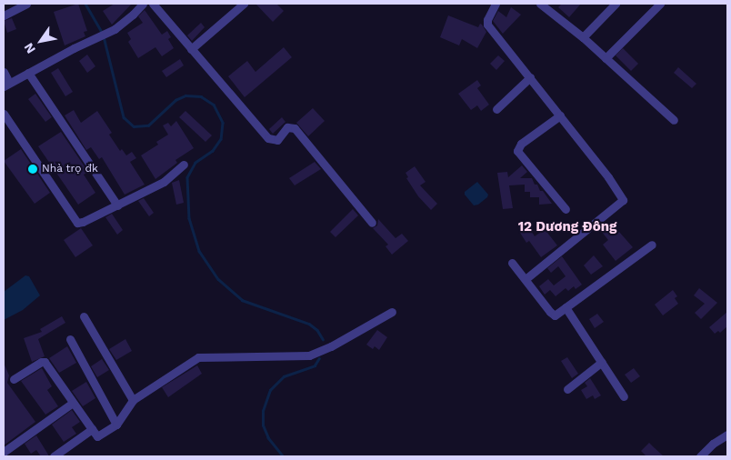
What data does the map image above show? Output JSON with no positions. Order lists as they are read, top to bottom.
{
  "districts": ["12 Dương Đông"],
  "places": ["Nhà trọ đk"],
  "north": "bottom left"
}
